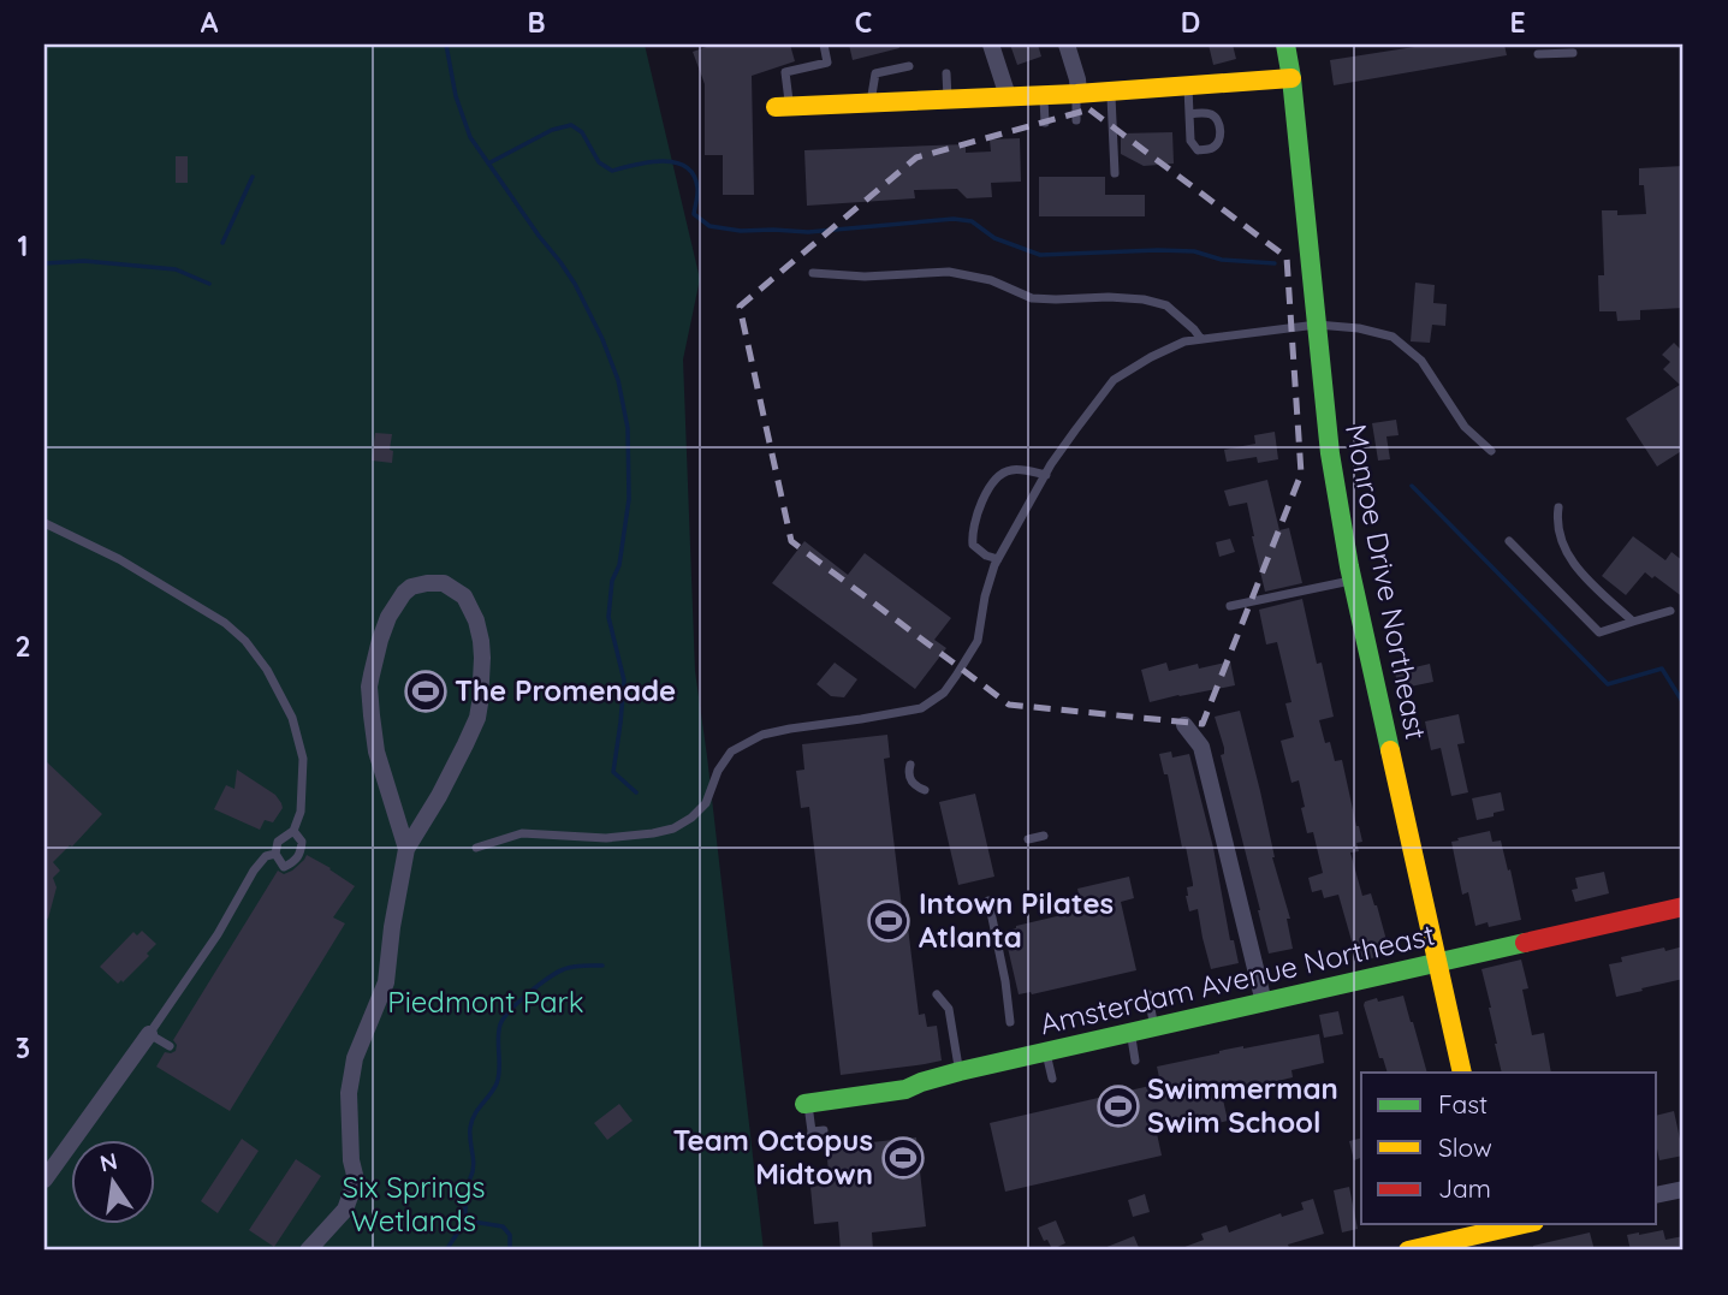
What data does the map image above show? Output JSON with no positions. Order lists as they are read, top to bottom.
{
  "streets": {
    "street": ["Monroe Drive Northeast", "Amsterdam Avenue Northeast"]
  },
  "crossings": [
    ["Monroe Drive Northeast", "Amsterdam Avenue Northeast"]
  ],
  "parks": ["Piedmont Park", "Six Springs Wetlands"],
  "places": {
    "sports": [
      "The Promenade",
      "Intown Pilates Atlanta",
      "Swimmerman Swim School",
      "Team Octopus Midtown"
    ]
  },
  "legend": ["Fast", "Slow", "Jam"],
  "north": "top",
  "grid": {
    "columns": [
      "A",
      "B",
      "C",
      "D",
      "E"
    ],
    "rows": ["1", "2", "3"]
  }
}
